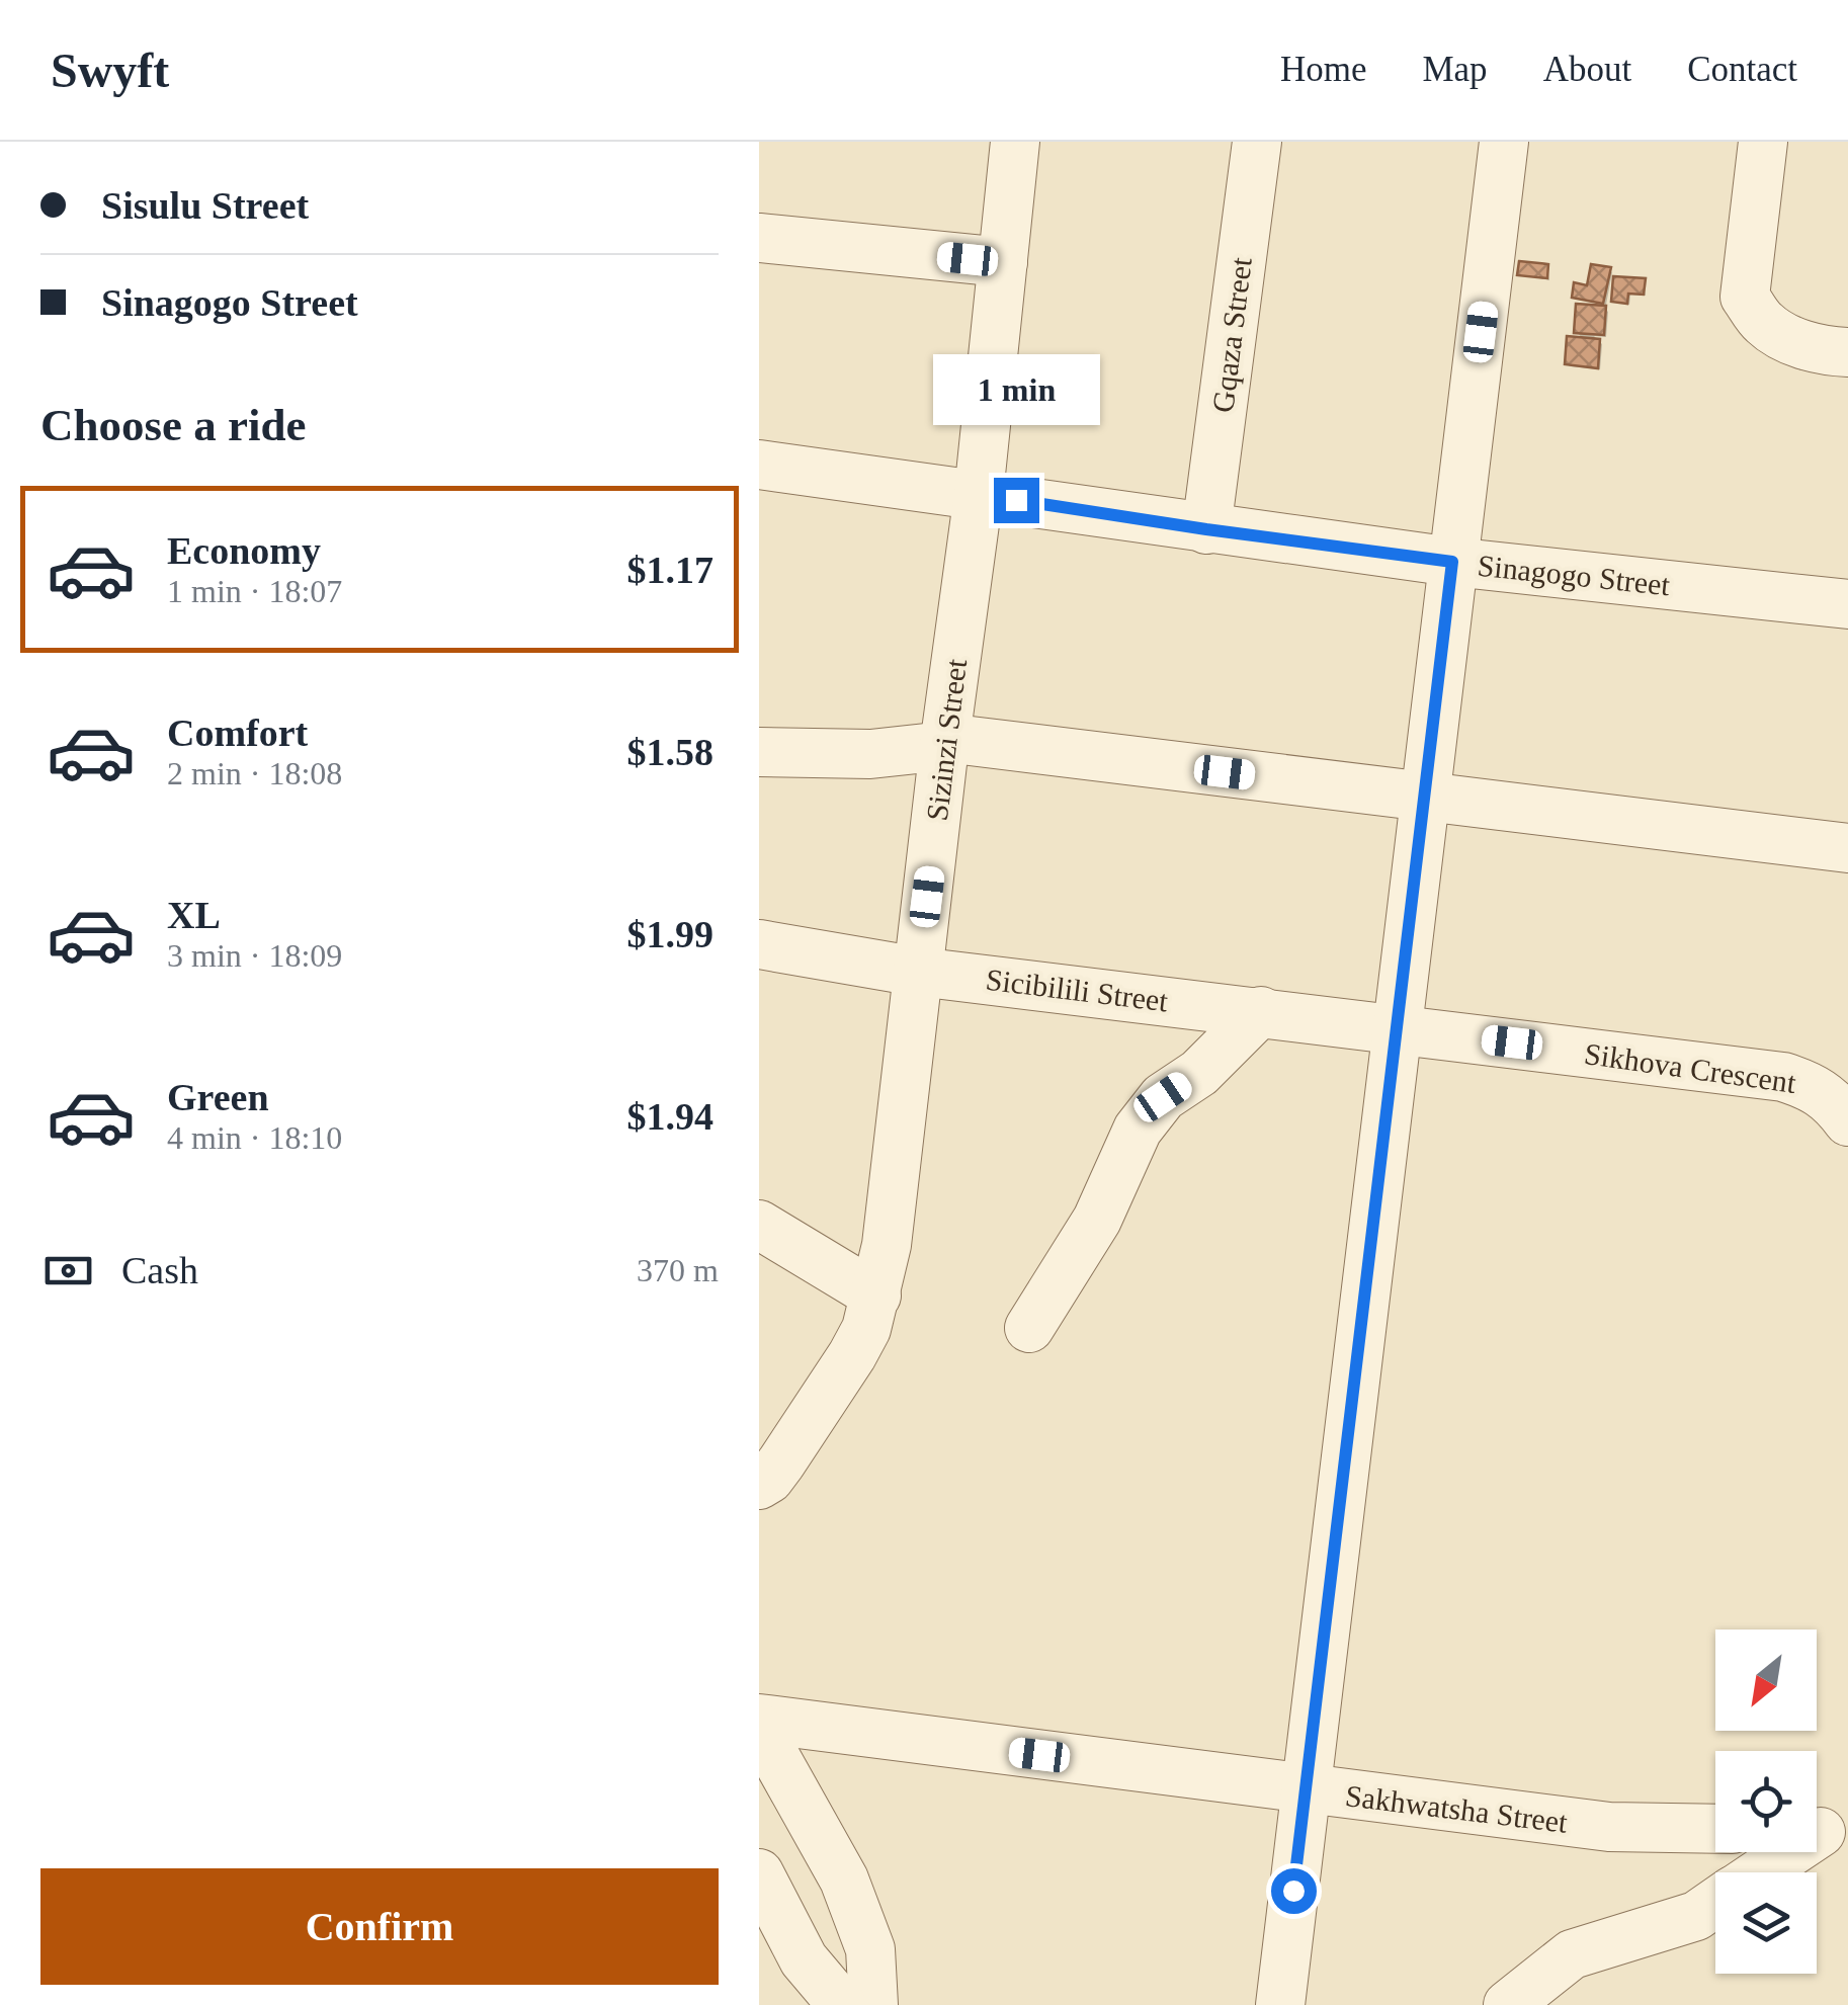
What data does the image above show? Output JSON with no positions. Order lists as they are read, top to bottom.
{
  "streets": {
    "street": [
      "Gqaza Street",
      "Sinagogo Street",
      "Sizinzi Street",
      "Sicibilili Street",
      "Sikhova Crescent",
      "Sakhwatsha Street"
    ]
  },
  "crossings": [
    ["Gqaza Street", "Sinagogo Street"],
    ["Sinagogo Street", "Sizinzi Street"],
    ["Sizinzi Street", "Sicibilili Street"],
    ["Sicibilili Street", "Sikhova Crescent"]
  ],
  "north": "bottom left",
  "page": {
    "header": "Swyft",
    "nav": [
      "Home",
      "Map",
      "About",
      "Contact"
    ],
    "banner": ["Sisulu Street", "Sinagogo Street"],
    "bubble": "1 min",
    "heading": "Choose a ride",
    "list": [
      {
        "name": "Economy",
        "note": "1 min · 18:07",
        "value": "$1.17"
      },
      {
        "name": "Comfort",
        "note": "2 min · 18:08",
        "value": "$1.58"
      },
      {
        "name": "XL",
        "note": "3 min · 18:09",
        "value": "$1.99"
      },
      {
        "name": "Green",
        "note": "4 min · 18:10",
        "value": "$1.94"
      }
    ],
    "pay": ["Cash", "370 m"],
    "buttons": "Confirm"
  }
}
